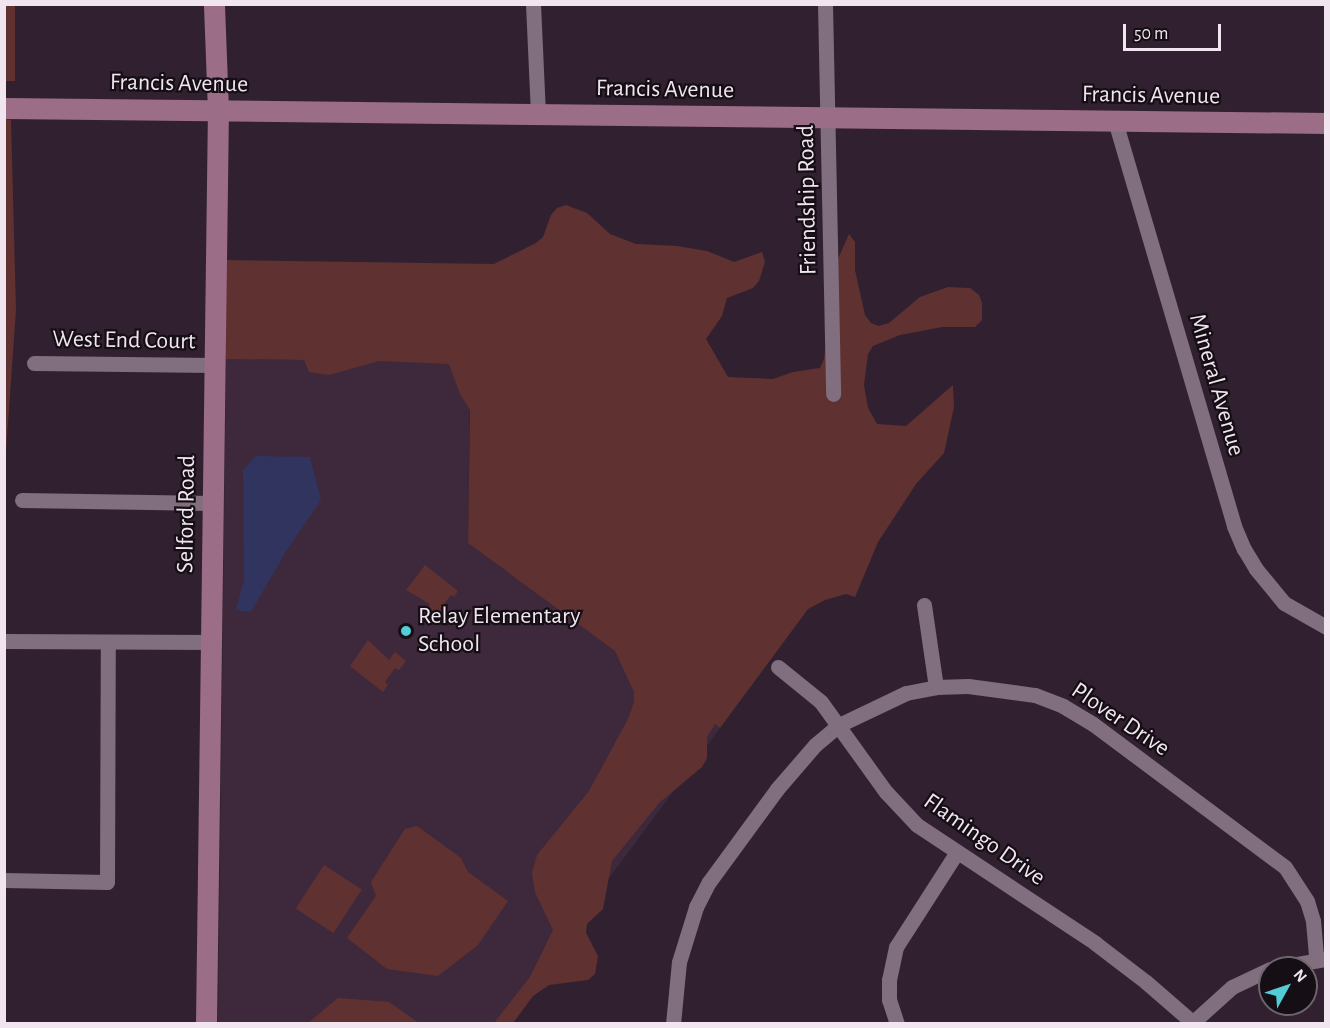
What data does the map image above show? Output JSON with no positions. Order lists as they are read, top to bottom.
{
  "streets": {
    "street": [
      "Francis Avenue",
      "Friendship Road",
      "West End Court",
      "Mineral Avenue",
      "Selford Road",
      "Plover Drive",
      "Flamingo Drive"
    ]
  },
  "crossings": [
    ["Francis Avenue", "Friendship Road"],
    ["Francis Avenue", "Mineral Avenue"],
    ["Francis Avenue", "Selford Road"],
    ["West End Court", "Selford Road"],
    ["Plover Drive", "Flamingo Drive"]
  ],
  "places": ["Relay Elementary School"],
  "scale_bar": "50 m",
  "north": "top right"
}
